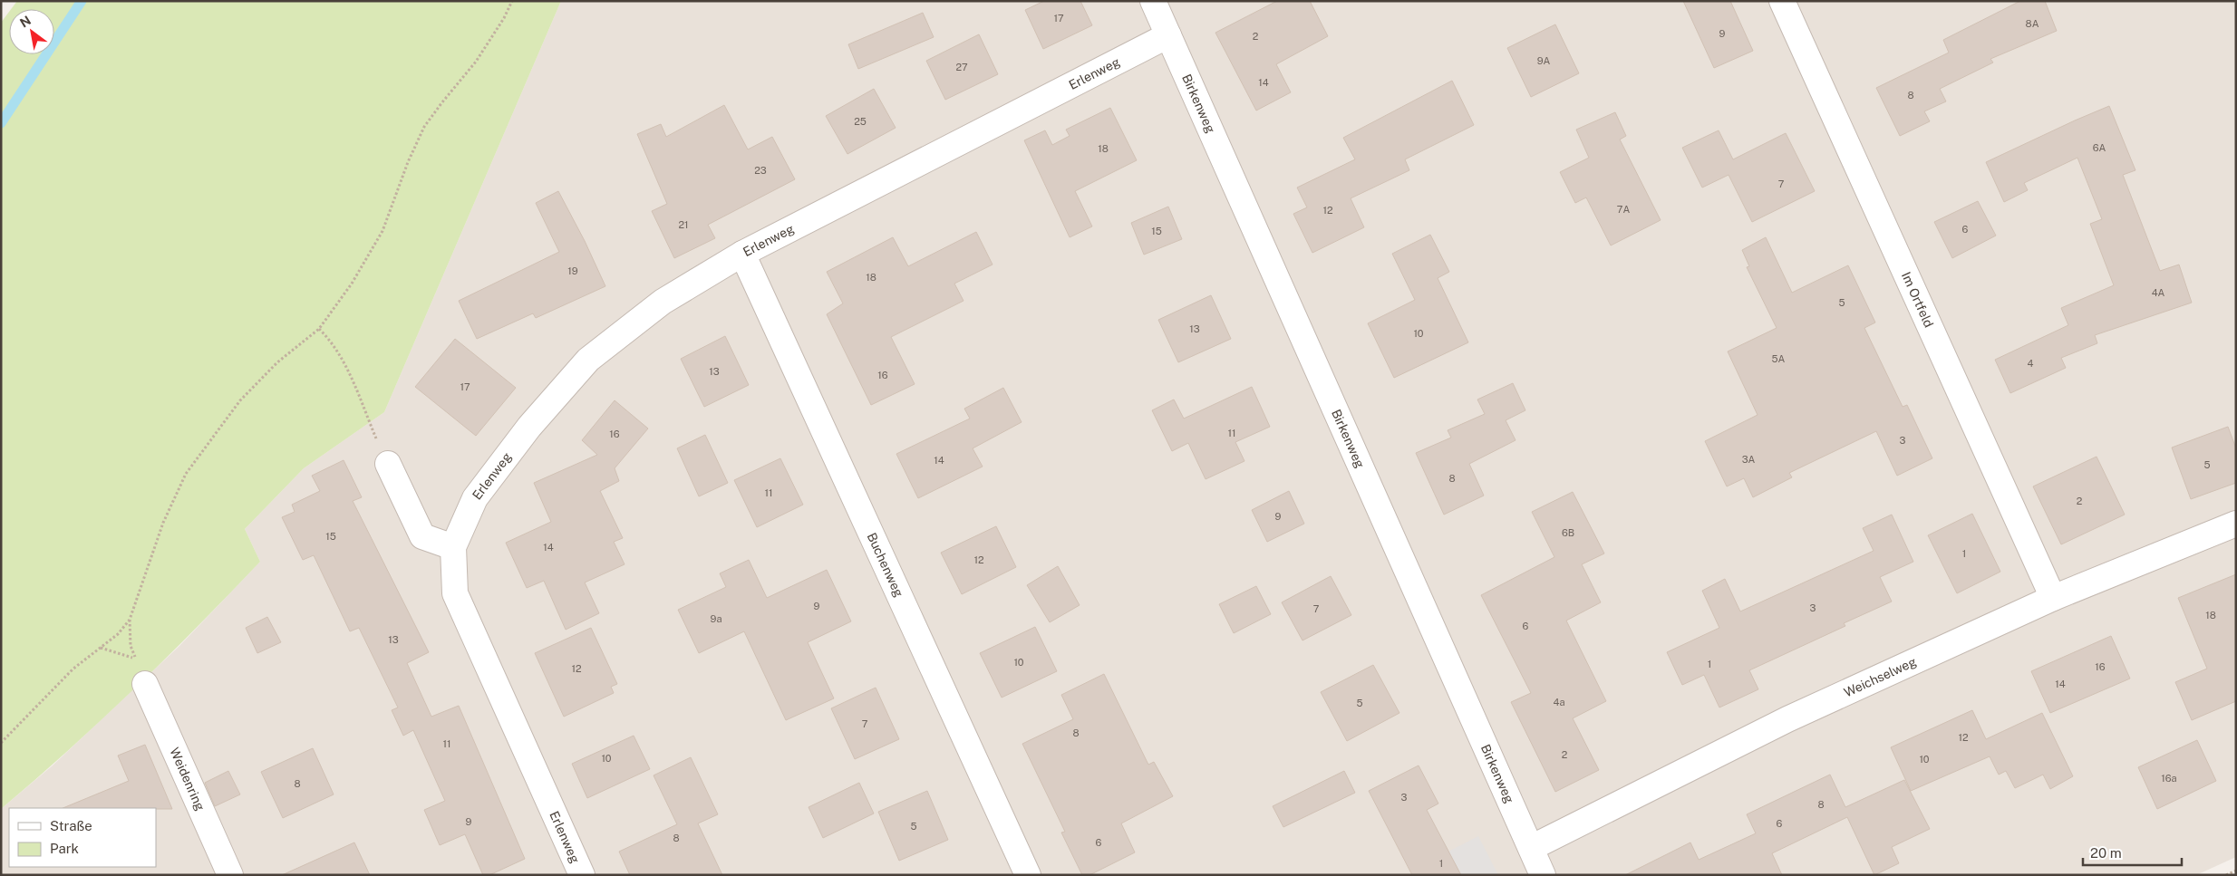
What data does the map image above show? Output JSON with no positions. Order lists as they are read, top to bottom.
{
  "streets": {
    "street": [
      "Erlenweg",
      "Birkenweg",
      "Im Ortfeld",
      "Buchenweg",
      "Weichselweg",
      "Weidenring"
    ]
  },
  "crossings": [
    ["Erlenweg", "Birkenweg"],
    ["Erlenweg", "Buchenweg"],
    ["Birkenweg", "Weichselweg"],
    ["Im Ortfeld", "Weichselweg"]
  ],
  "house_numbers": [
    "17",
    "8A",
    "9",
    "2",
    "9A",
    "27",
    "14",
    "8",
    "25",
    "6A",
    "18",
    "23",
    "7",
    "7A",
    "12",
    "21",
    "6",
    "15",
    "19",
    "18",
    "4A",
    "5",
    "13",
    "10",
    "5A",
    "4",
    "13",
    "16",
    "17",
    "11",
    "16",
    "3",
    "3A",
    "14",
    "5",
    "8",
    "11",
    "2",
    "9",
    "6B",
    "15",
    "14",
    "1",
    "12",
    "9",
    "3",
    "7",
    "18",
    "9a",
    "6",
    "13",
    "10",
    "1",
    "16",
    "12",
    "14",
    "4a",
    "5",
    "7",
    "8",
    "12",
    "11",
    "2",
    "10",
    "10",
    "16a",
    "8",
    "3",
    "8",
    "9",
    "6",
    "5",
    "8",
    "6",
    "1"
  ],
  "legend": ["Straße", "Park"],
  "scale_bar": "20 m",
  "north": "top left"
}
